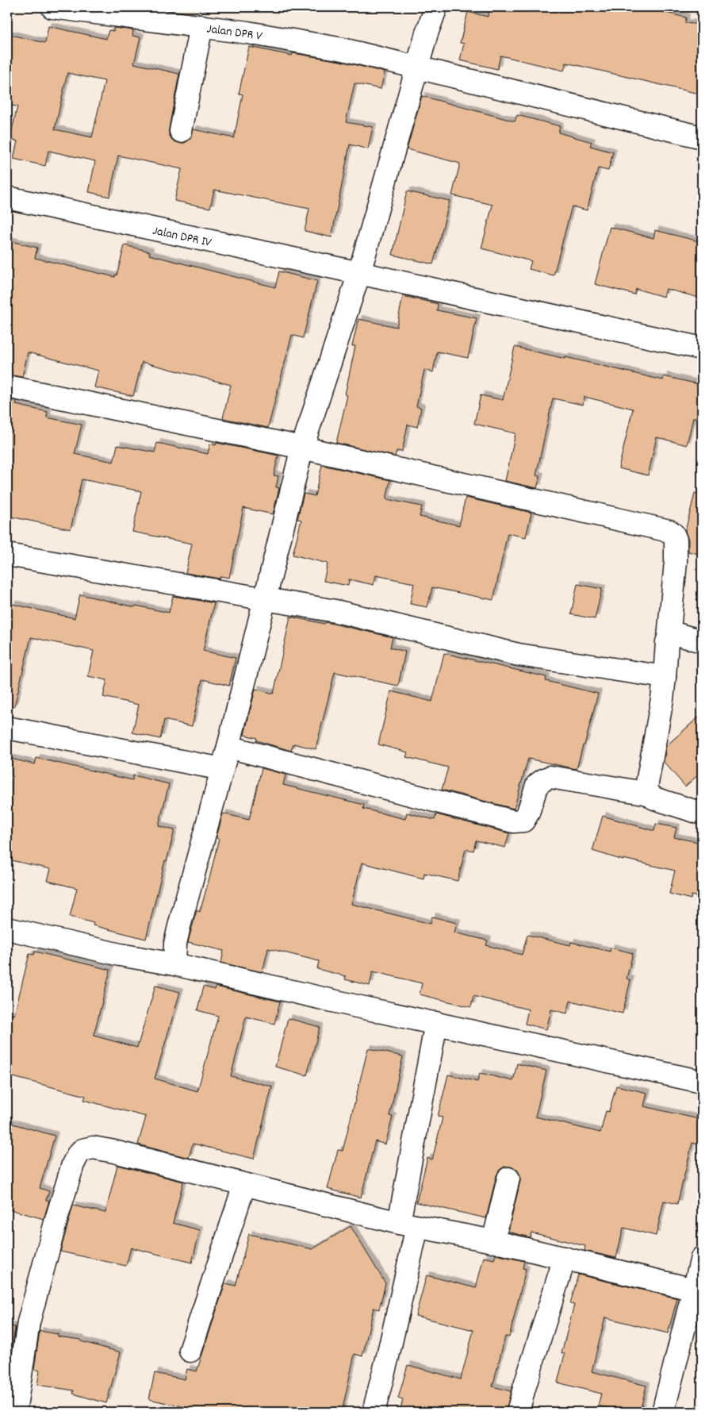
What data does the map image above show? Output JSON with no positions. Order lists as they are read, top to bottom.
{
  "streets": {
    "street": ["Jalan DPR V", "Jalan DPR IV"]
  }
}
